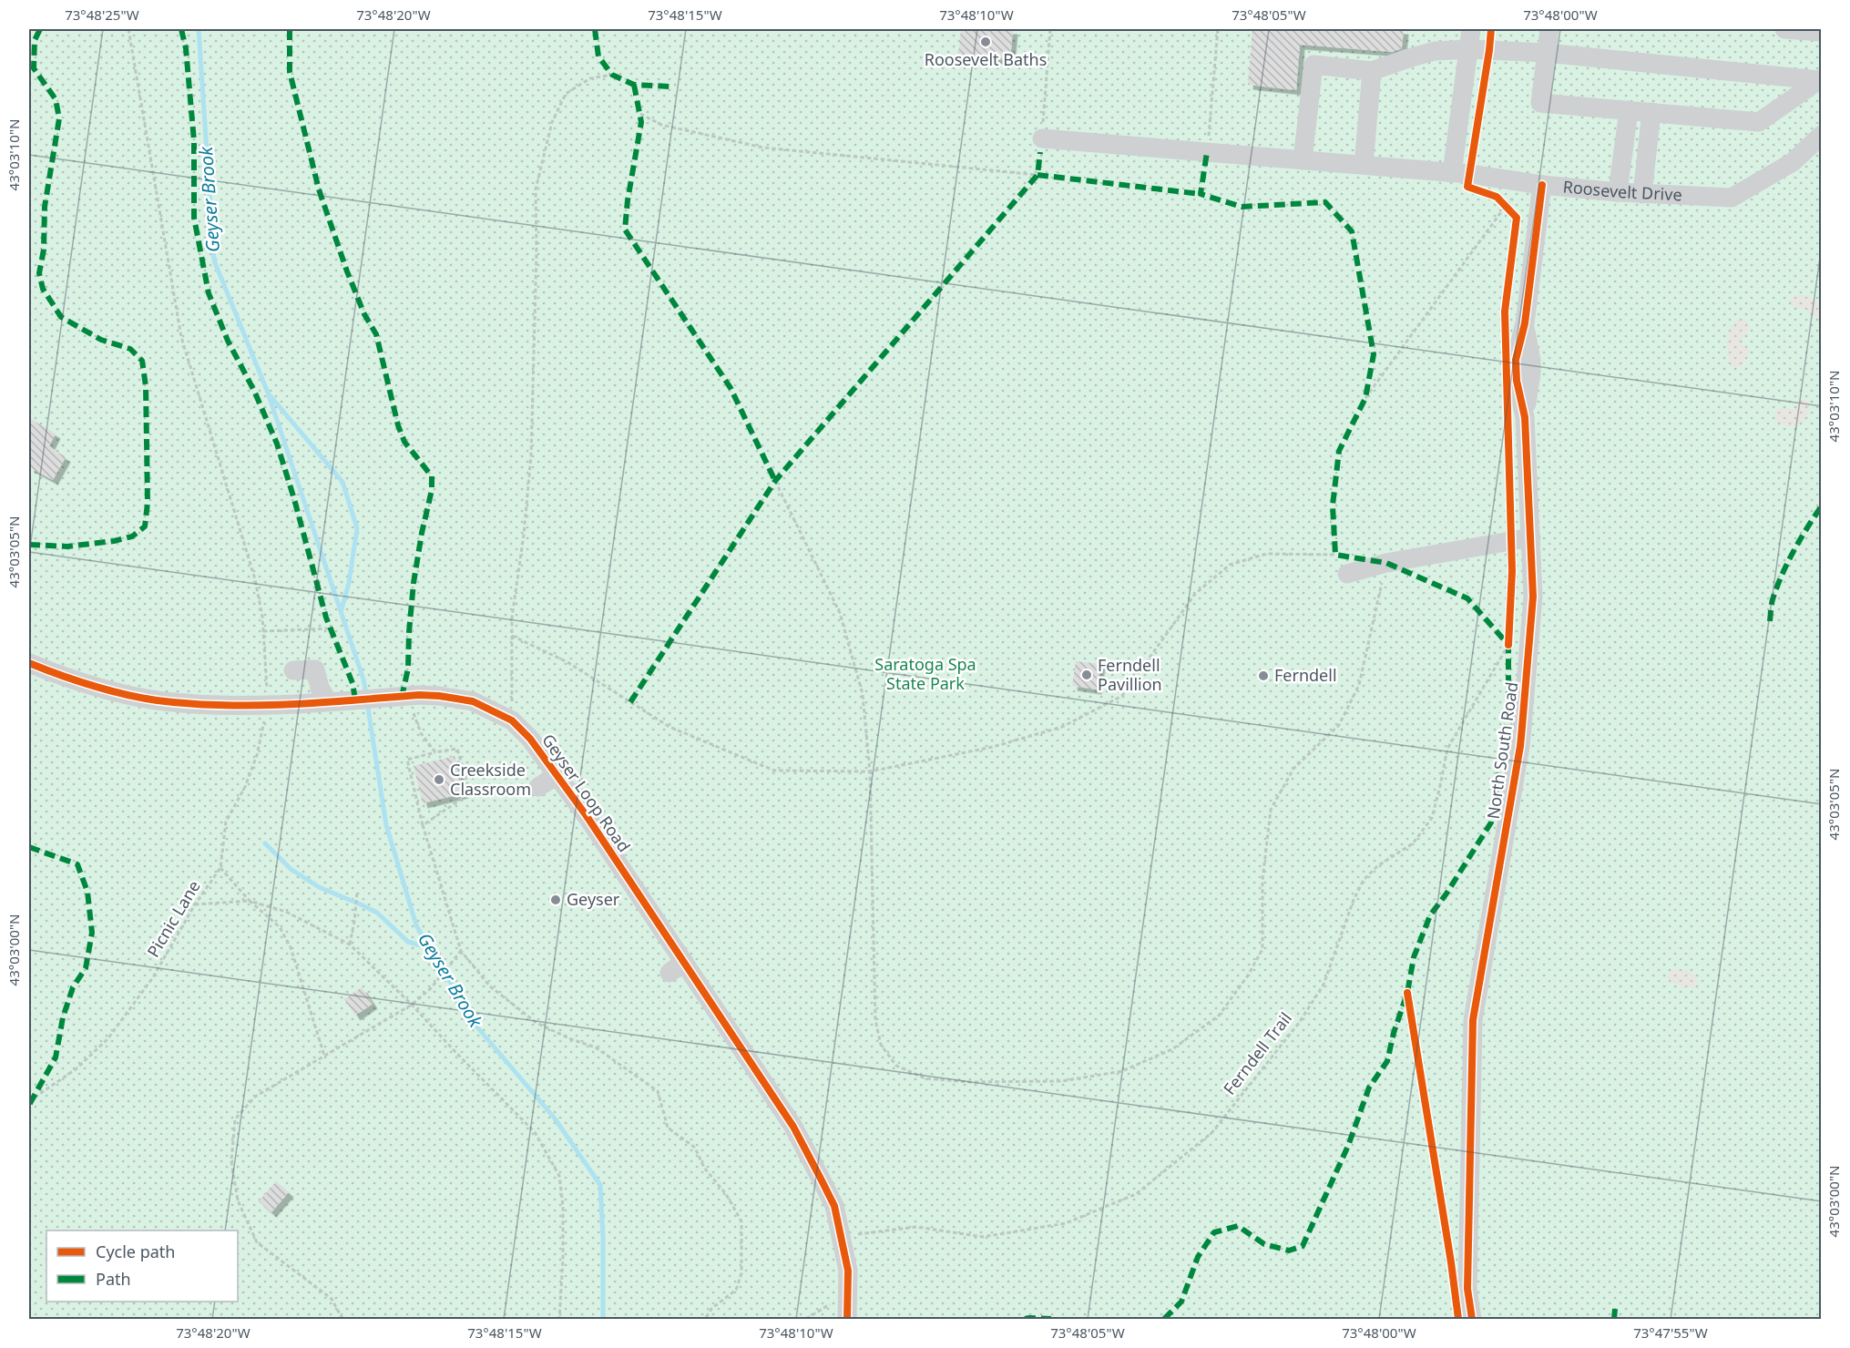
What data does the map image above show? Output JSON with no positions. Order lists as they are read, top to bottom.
{
  "streets": {
    "street": ["Roosevelt Drive", "North South Road", "Geyser Loop Road"],
    "path": ["Picnic Lane", "Ferndell Trail"]
  },
  "crossings": [
    ["Roosevelt Drive", "North South Road"],
    ["Geyser Loop Road", "Picnic Lane"],
    ["Geyser Loop Road", "Ferndell Trail"]
  ],
  "water": ["Geyser Brook"],
  "parks": ["Saratoga Spa State Park"],
  "places": [
    "Roosevelt Baths",
    "Ferndell Pavillion",
    "Ferndell",
    "Creekside Classroom",
    "Geyser"
  ],
  "legend": ["Cycle path", "Path"],
  "coordinates": [
    "73°48'25\"W",
    "73°48'20\"W",
    "73°48'15\"W",
    "73°48'10\"W",
    "73°48'05\"W",
    "73°48'00\"W",
    "43°03'10\"N",
    "43°03'05\"N",
    "43°03'00\"N",
    "73°47'55\"W"
  ]
}
